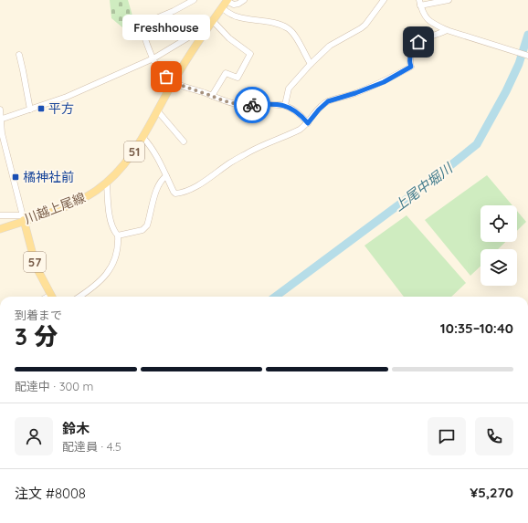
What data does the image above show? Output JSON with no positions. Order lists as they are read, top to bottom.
{
  "streets": {
    "main road": ["51", "川越上尾線", "57"]
  },
  "crossings": [
    ["川越上尾線", "57"]
  ],
  "water": ["上尾中堀川"],
  "places": {
    "other": ["Freshhouse"],
    "transit": ["平方", "橘神社前"]
  },
  "page": {
    "bubble": "Freshhouse",
    "heading": ["3 分", "到着まで", "10:35–10:40"],
    "panel": [
      "鈴木",
      "配達員 · 4.5",
      "注文 #8008",
      "¥5,270"
    ],
    "bar": "配達中 · 300 m"
  }
}
